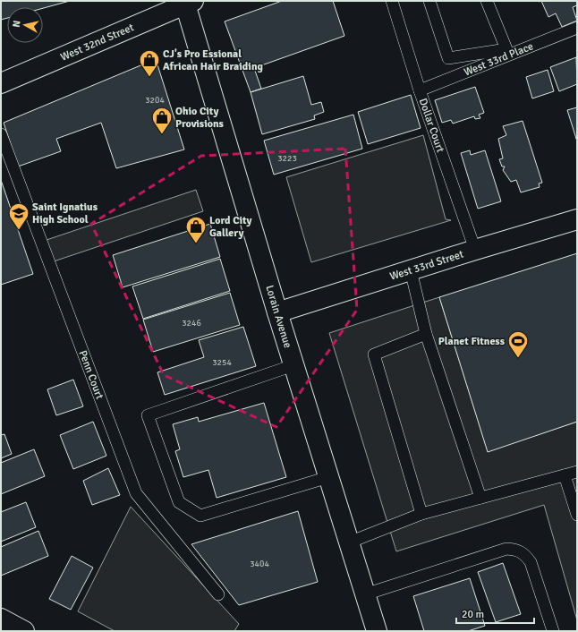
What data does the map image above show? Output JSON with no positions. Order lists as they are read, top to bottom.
{
  "streets": {
    "main road": ["West 32nd Street", "West 33rd Street", "Lorain Avenue"],
    "lane": ["West 33rd Place", "Dollar Court", "Penn Court"]
  },
  "crossings": [
    ["West 32nd Street", "Lorain Avenue"],
    ["West 33rd Place", "Dollar Court"],
    ["Dollar Court", "West 33rd Street"],
    ["West 33rd Street", "Lorain Avenue"]
  ],
  "places": {
    "shop": ["CJ's Pro Essional African Hair Braiding", "Ohio City Provisions", "Lord City Gallery"],
    "school or university": ["Saint Ignatius High School"],
    "sports": ["Planet Fitness"]
  },
  "house_numbers": [
    "3204",
    "3223",
    "3246",
    "3254",
    "3404"
  ],
  "scale_bar": "20 m",
  "north": "left"
}
